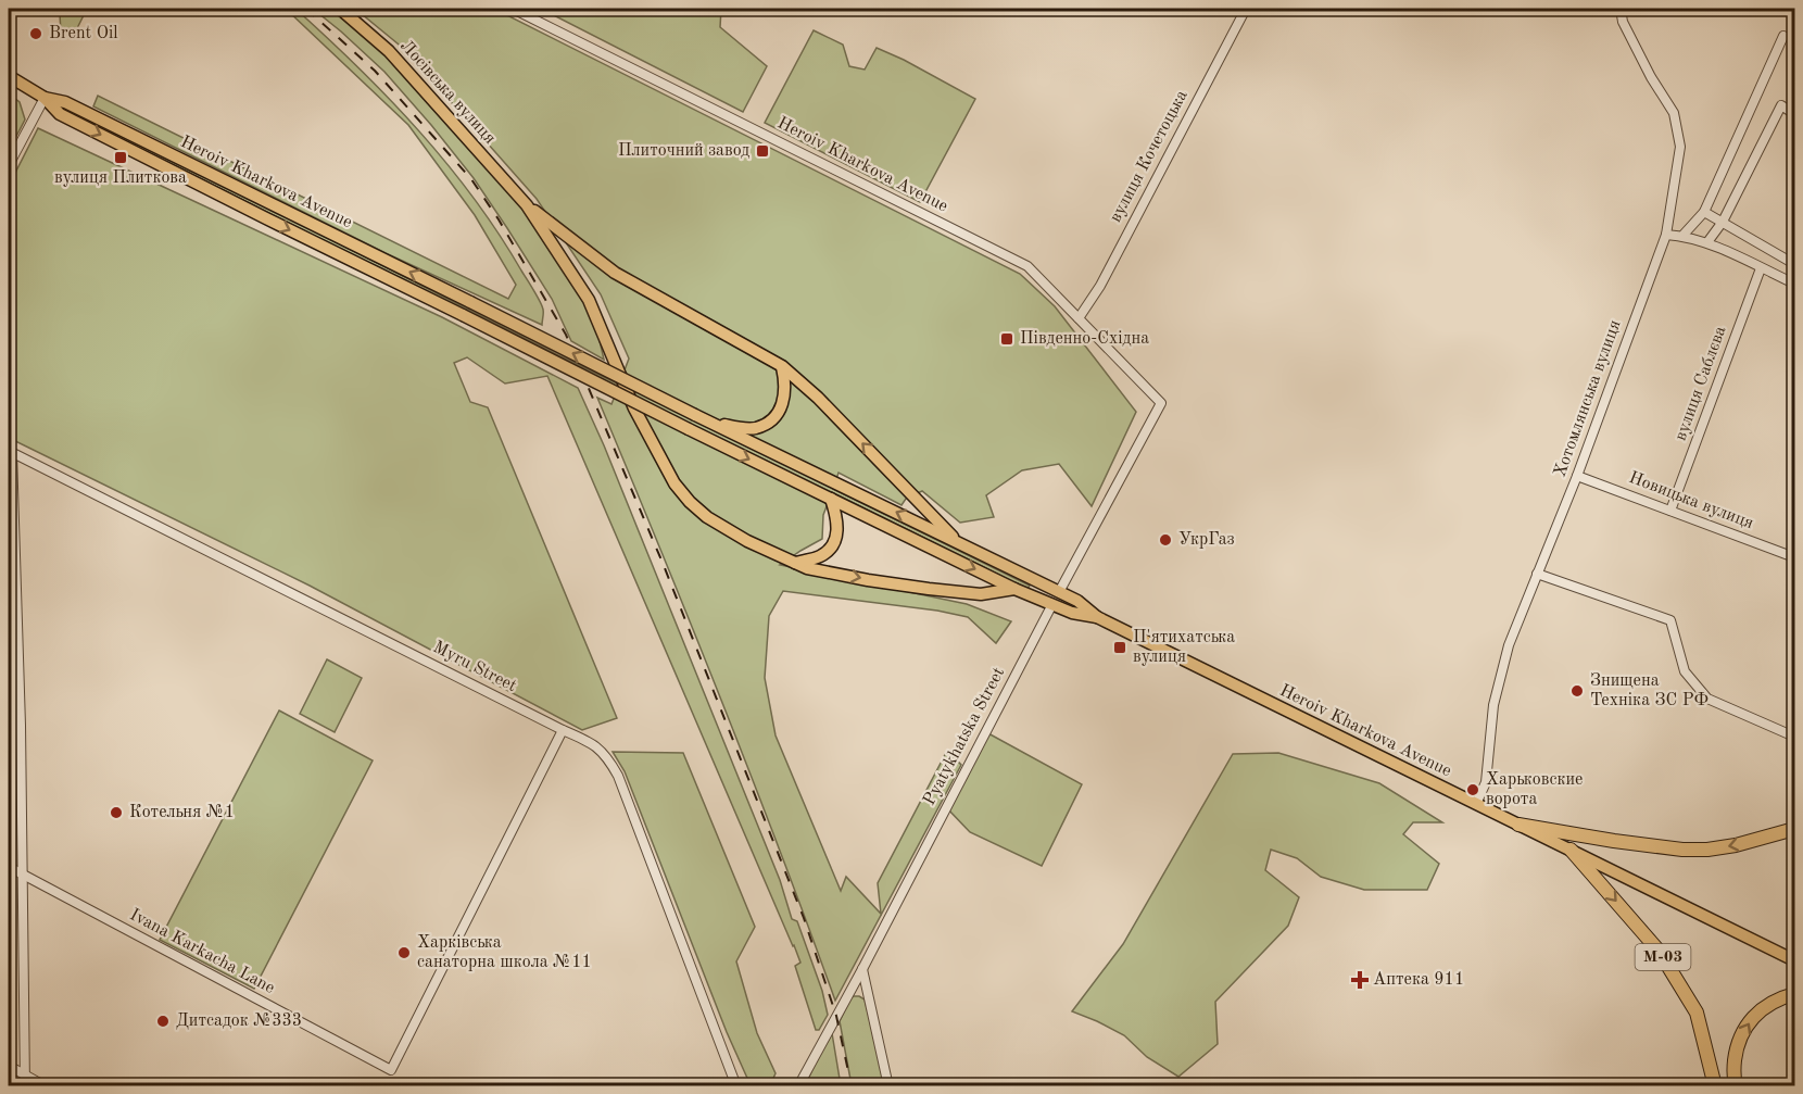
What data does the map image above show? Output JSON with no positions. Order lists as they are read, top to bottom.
{
  "streets": {
    "highway": ["М-03"],
    "main road": ["Лосівська вулиця", "Heroiv Kharkova Avenue", "Pyatykhatska Street"],
    "street": [
      "вулиця Кочетоцька",
      "вулиця Саблєва",
      "Хотомлянська вулиця",
      "Новицька вулиця",
      "Myru Street",
      "Ivana Karkacha Lane"
    ]
  },
  "crossings": [
    ["вулиця Кочетоцька", "Heroiv Kharkova Avenue"],
    ["Heroiv Kharkova Avenue", "Хотомлянська вулиця"],
    ["Heroiv Kharkova Avenue", "Pyatykhatska Street"],
    ["Heroiv Kharkova Avenue", "М-03"],
    ["вулиця Саблєва", "Новицька вулиця"],
    ["Хотомлянська вулиця", "Новицька вулиця"],
    ["Myru Street", "Ivana Karkacha Lane"]
  ],
  "places": {
    "other": [
      "Brent Oil",
      "УкрГаз",
      "Знищена Техніка ЗС РФ",
      "Харьковские ворота",
      "Котельня №1",
      "Харківська санаторна школа №11",
      "Дитсадок №333"
    ],
    "transit": [
      "Плиточний завод",
      "вулиця Плиткова",
      "Південно-Східна",
      "П'ятихатська вулиця"
    ],
    "health": ["Аптека 911"]
  }
}
